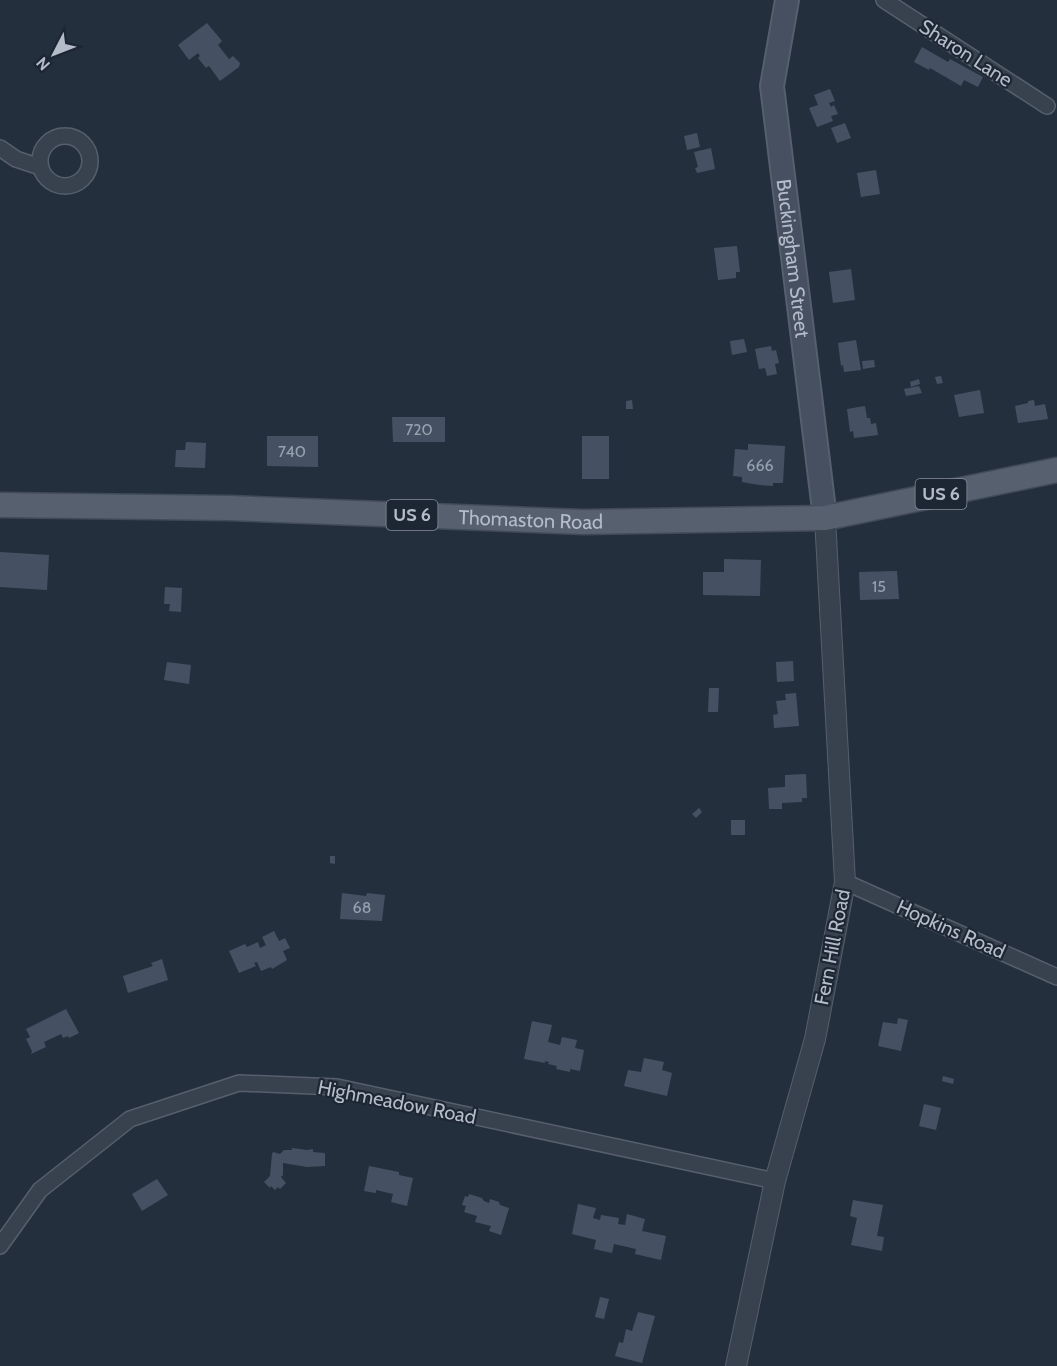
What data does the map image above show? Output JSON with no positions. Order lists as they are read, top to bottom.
{
  "streets": {
    "main road": ["Buckingham Street", "US 6", "Thomaston Road"],
    "street": [
      "Sharon Lane",
      "Hopkins Road",
      "Fern Hill Road",
      "Highmeadow Road"
    ]
  },
  "crossings": [
    ["Buckingham Street", "Thomaston Road"],
    ["Buckingham Street", "Fern Hill Road"],
    ["Thomaston Road", "Fern Hill Road"],
    ["Hopkins Road", "Fern Hill Road"],
    ["Fern Hill Road", "Highmeadow Road"]
  ],
  "house_numbers": [
    "720",
    "740",
    "666",
    "15",
    "68"
  ],
  "north": "bottom left"
}
